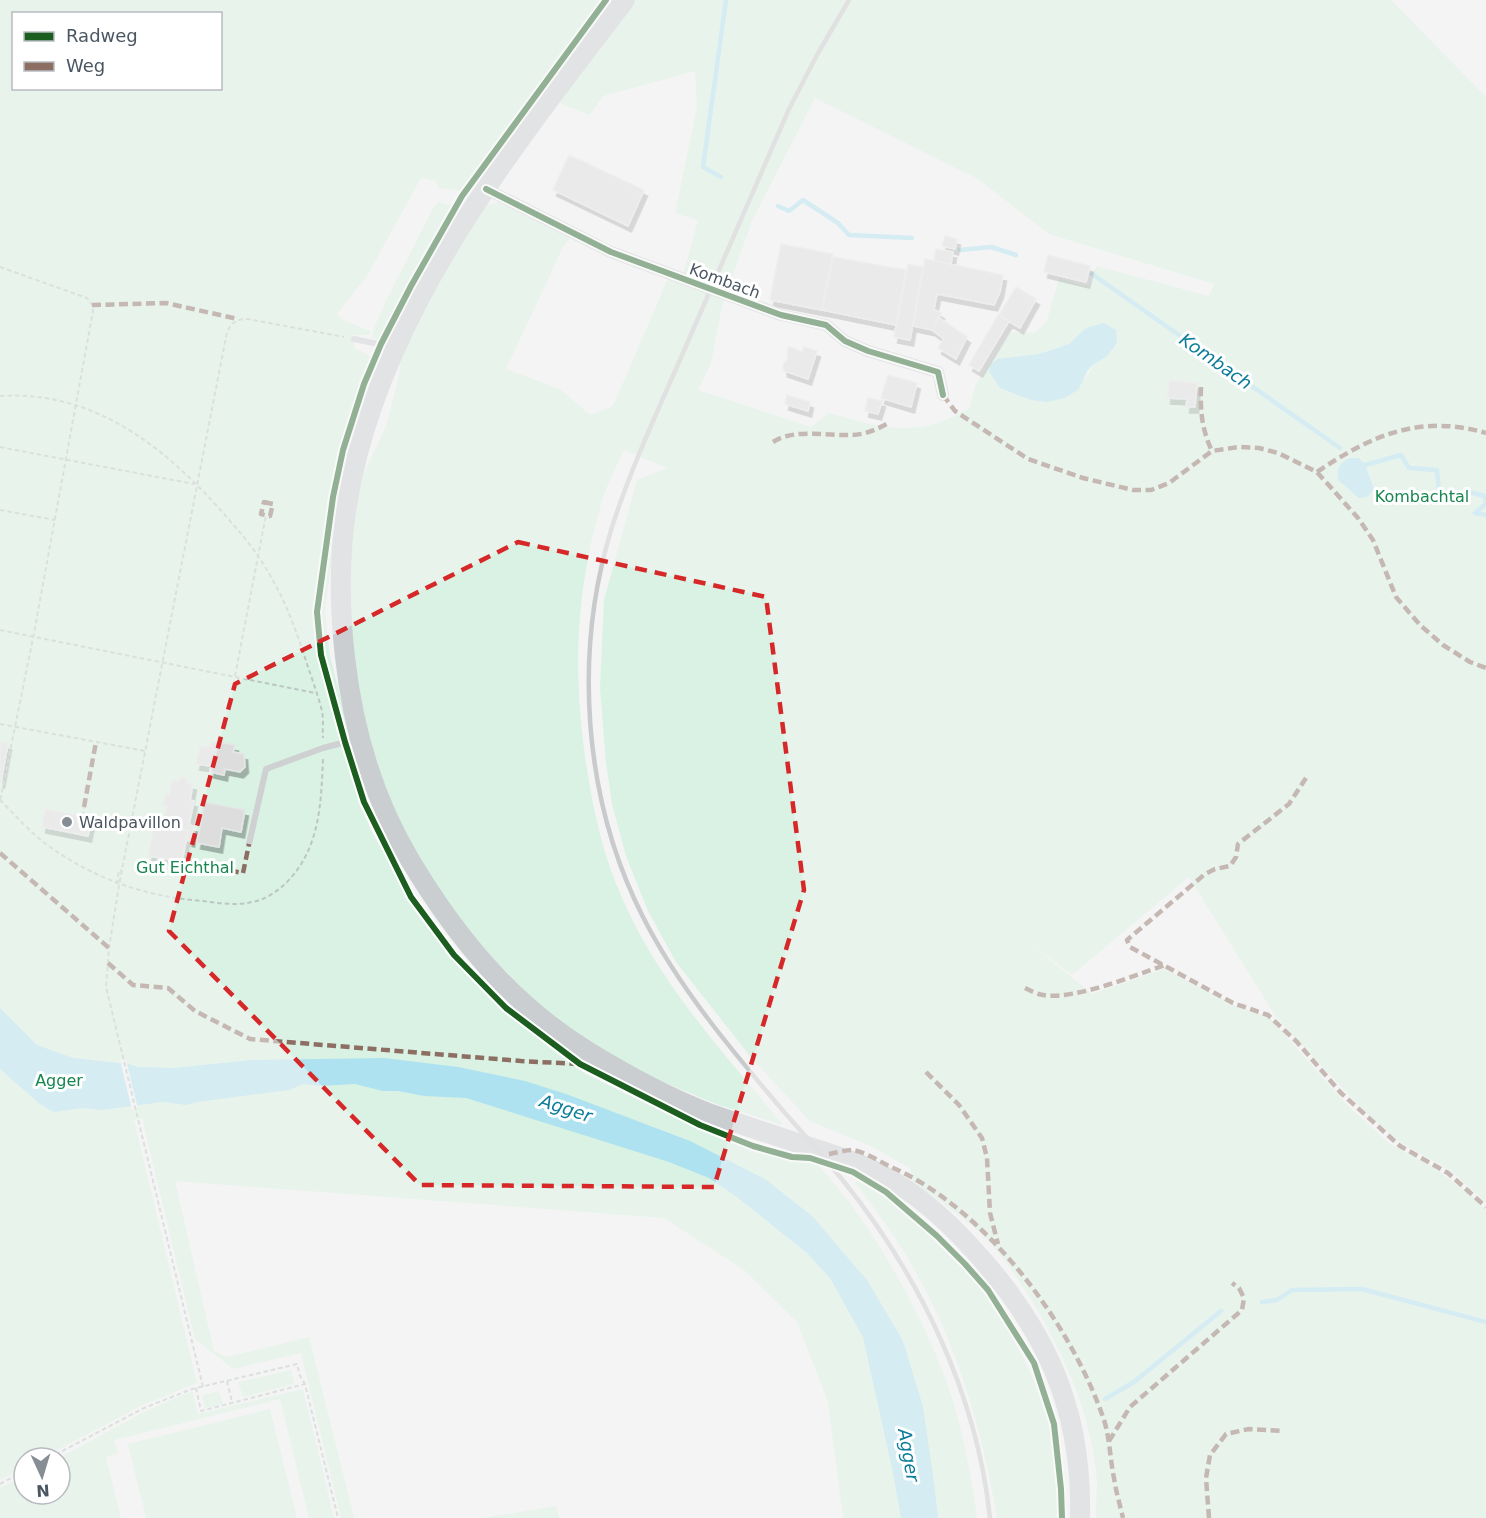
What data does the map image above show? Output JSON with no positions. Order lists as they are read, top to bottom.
{
  "streets": {
    "street": ["Kombach"]
  },
  "water": ["Kombach", "Agger"],
  "parks": ["Kombachtal", "Gut Eichthal", "Agger"],
  "places": ["Waldpavillon"],
  "legend": ["Radweg", "Weg"],
  "north": "bottom"
}
